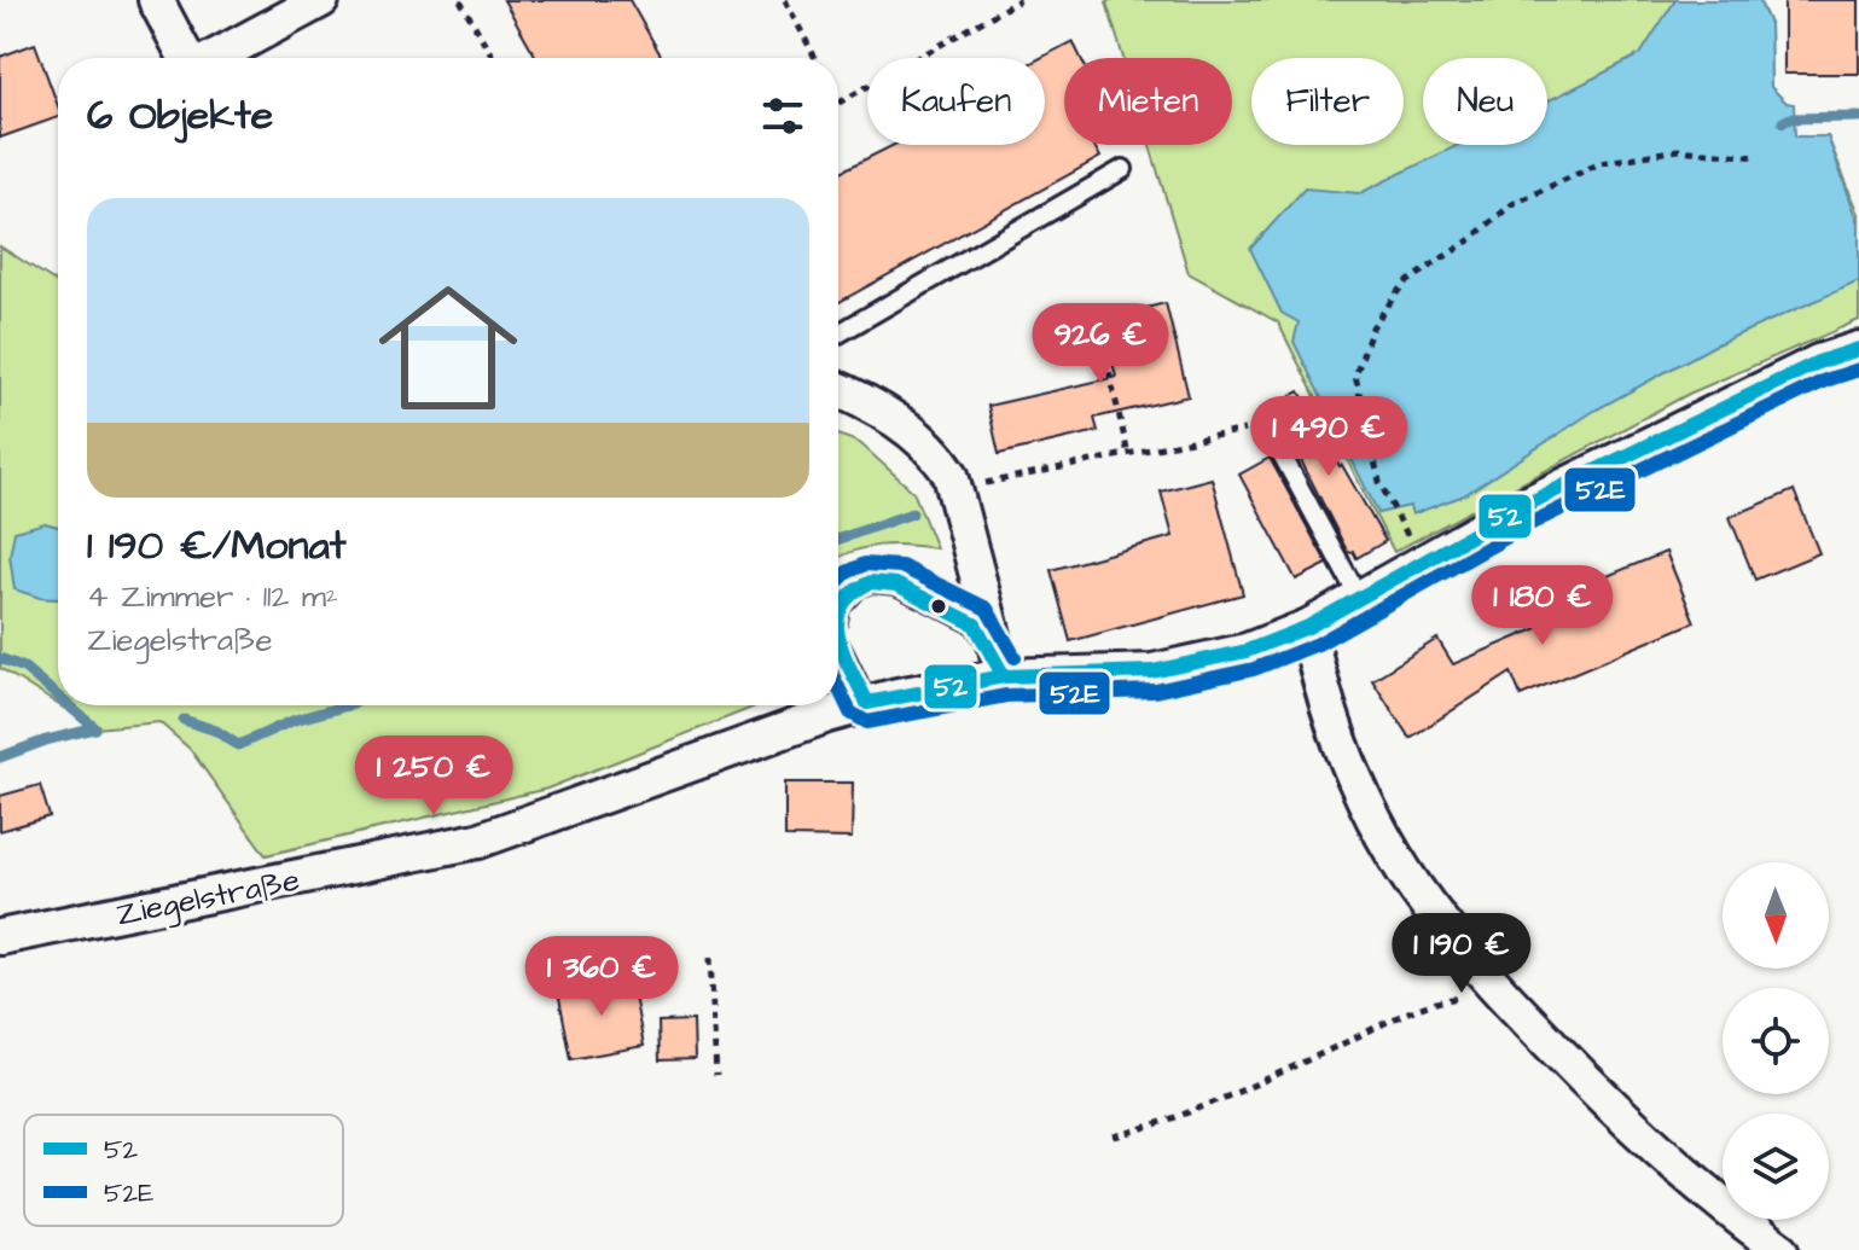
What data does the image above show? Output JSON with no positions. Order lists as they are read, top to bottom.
{
  "streets": {
    "street": ["Ziegelstraße"]
  },
  "lines": ["transit line 52", "transit line 52E"],
  "legend": ["52", "52E"],
  "north": "bottom",
  "page": {
    "chip": [
      "Kaufen",
      "Mieten",
      "Filter",
      "Neu"
    ],
    "heading": "6 Objekte",
    "list": [
      {
        "name": "1 190 €/Monat",
        "note": "4 Zimmer · 112 m² · Ziegelstraße"
      }
    ],
    "price": [
      "926 €",
      "1 490 €",
      "1 180 €",
      "1 250 €",
      "1 190 €",
      "1 360 €"
    ]
  }
}
